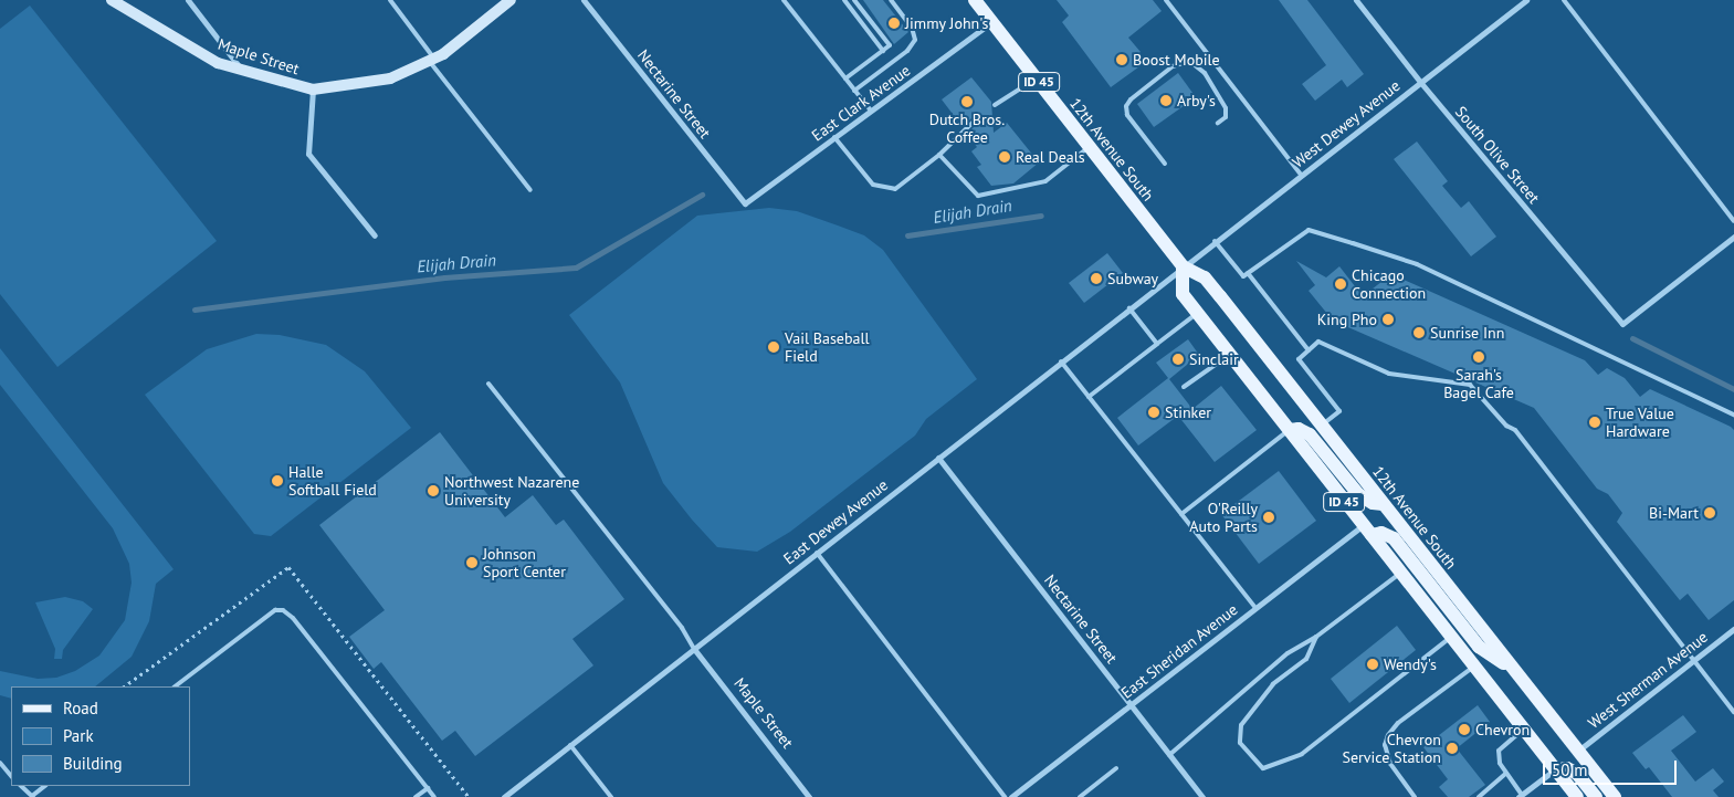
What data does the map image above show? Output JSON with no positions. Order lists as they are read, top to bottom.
{
  "streets": {
    "main road": ["Maple Street", "ID 45", "12th Avenue South"],
    "street": [
      "Nectarine Street",
      "East Clark Avenue",
      "West Dewey Avenue",
      "South Olive Street",
      "East Dewey Avenue",
      "East Sheridan Avenue",
      "West Sherman Avenue"
    ]
  },
  "crossings": [
    ["Maple Street", "East Dewey Avenue"],
    ["ID 45", "West Dewey Avenue"],
    ["ID 45", "12th Avenue South"],
    ["ID 45", "East Dewey Avenue"],
    ["ID 45", "East Sheridan Avenue"],
    ["Nectarine Street", "East Clark Avenue"],
    ["Nectarine Street", "East Dewey Avenue"],
    ["Nectarine Street", "East Sheridan Avenue"],
    ["East Clark Avenue", "12th Avenue South"],
    ["West Dewey Avenue", "12th Avenue South"],
    ["West Dewey Avenue", "South Olive Street"],
    ["West Dewey Avenue", "East Dewey Avenue"],
    ["12th Avenue South", "East Dewey Avenue"],
    ["12th Avenue South", "West Sherman Avenue"]
  ],
  "water": ["Elijah Drain"],
  "places": [
    "Jimmy John's",
    "Boost Mobile",
    "Arby's",
    "Dutch Bros. Coffee",
    "Real Deals",
    "Subway",
    "Chicago Connection",
    "King Pho",
    "Sunrise Inn",
    "Vail Baseball Field",
    "Sarah's Bagel Cafe",
    "Sinclair",
    "Stinker",
    "True Value Hardware",
    "Halle Softball Field",
    "Northwest Nazarene University",
    "Bi-Mart",
    "O'Reilly Auto Parts",
    "Johnson Sport Center",
    "Wendy's",
    "Chevron",
    "Chevron Service Station"
  ],
  "legend": ["Road", "Park", "Building"],
  "scale_bar": "50 m"
}
